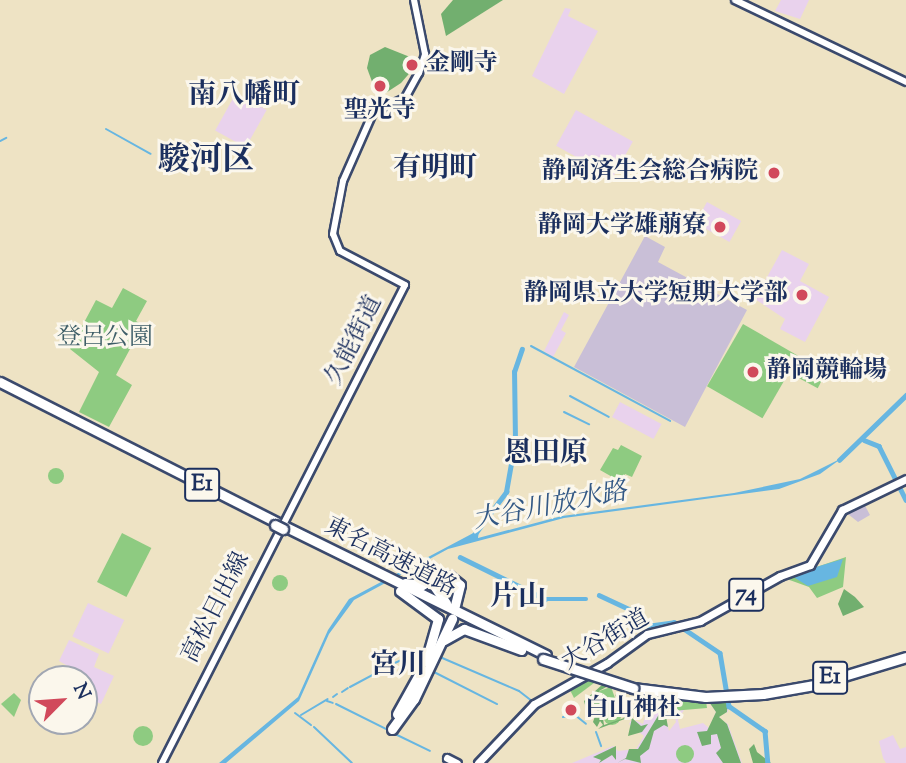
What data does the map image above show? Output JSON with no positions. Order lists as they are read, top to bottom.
{
  "streets": {
    "highway": ["E1", "東名高速道路"],
    "main road": [
      "久能街道",
      "74",
      "高松日出線",
      "大谷街道"
    ]
  },
  "crossings": [
    ["久能街道", "高松日出線"]
  ],
  "districts": [
    "南八幡町",
    "駿河区",
    "有明町",
    "恩田原",
    "片山",
    "宮川"
  ],
  "water": ["大谷川放水路"],
  "parks": ["登呂公園"],
  "places": [
    "金剛寺",
    "聖光寺",
    "静岡済生会総合病院",
    "静岡大学雄萠寮",
    "静岡県立大学短期大学部",
    "静岡競輪場",
    "白山神社"
  ],
  "north": "top right"
}
